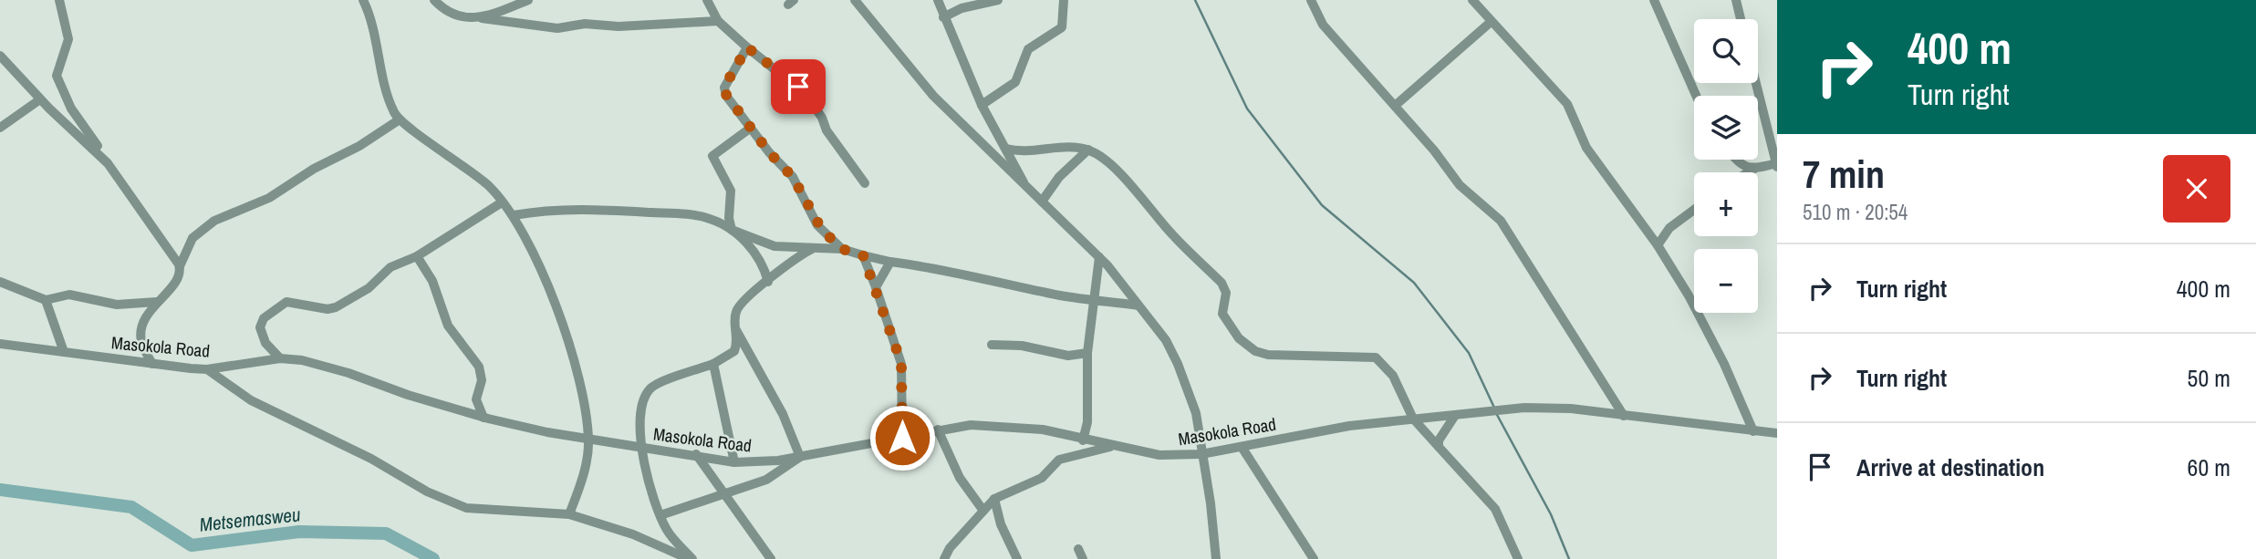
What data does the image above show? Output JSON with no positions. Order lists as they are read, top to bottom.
{
  "streets": {
    "street": ["Masokola Road"]
  },
  "water": ["Metsemasweu"],
  "page": {
    "turn": ["400 m", "Turn right"],
    "map_buttons": ["+", "−"],
    "heading": ["7 min", "510 m · 20:54"],
    "list": [
      {
        "name": "Turn right",
        "value": "400 m"
      },
      {
        "name": "Turn right",
        "value": "50 m"
      },
      {
        "name": "Arrive at destination",
        "value": "60 m"
      }
    ]
  }
}
